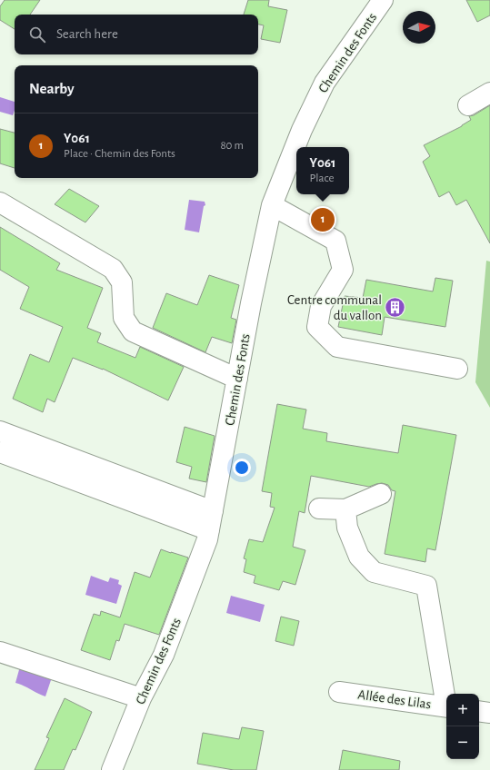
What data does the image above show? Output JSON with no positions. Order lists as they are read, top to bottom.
{
  "streets": {
    "street": ["Chemin des Fonts", "Allée des Lilas"]
  },
  "places": {
    "building": ["Centre communal du vallon"]
  },
  "north": "right",
  "page": {
    "search": "Search here",
    "heading": "Nearby",
    "list": [
      {
        "mark": "1",
        "name": "Y061",
        "note": "Place · Chemin des Fonts",
        "value": "80 m"
      }
    ],
    "popup": ["Y061", "Place"],
    "pins": "1",
    "map_buttons": ["+", "−"]
  }
}
